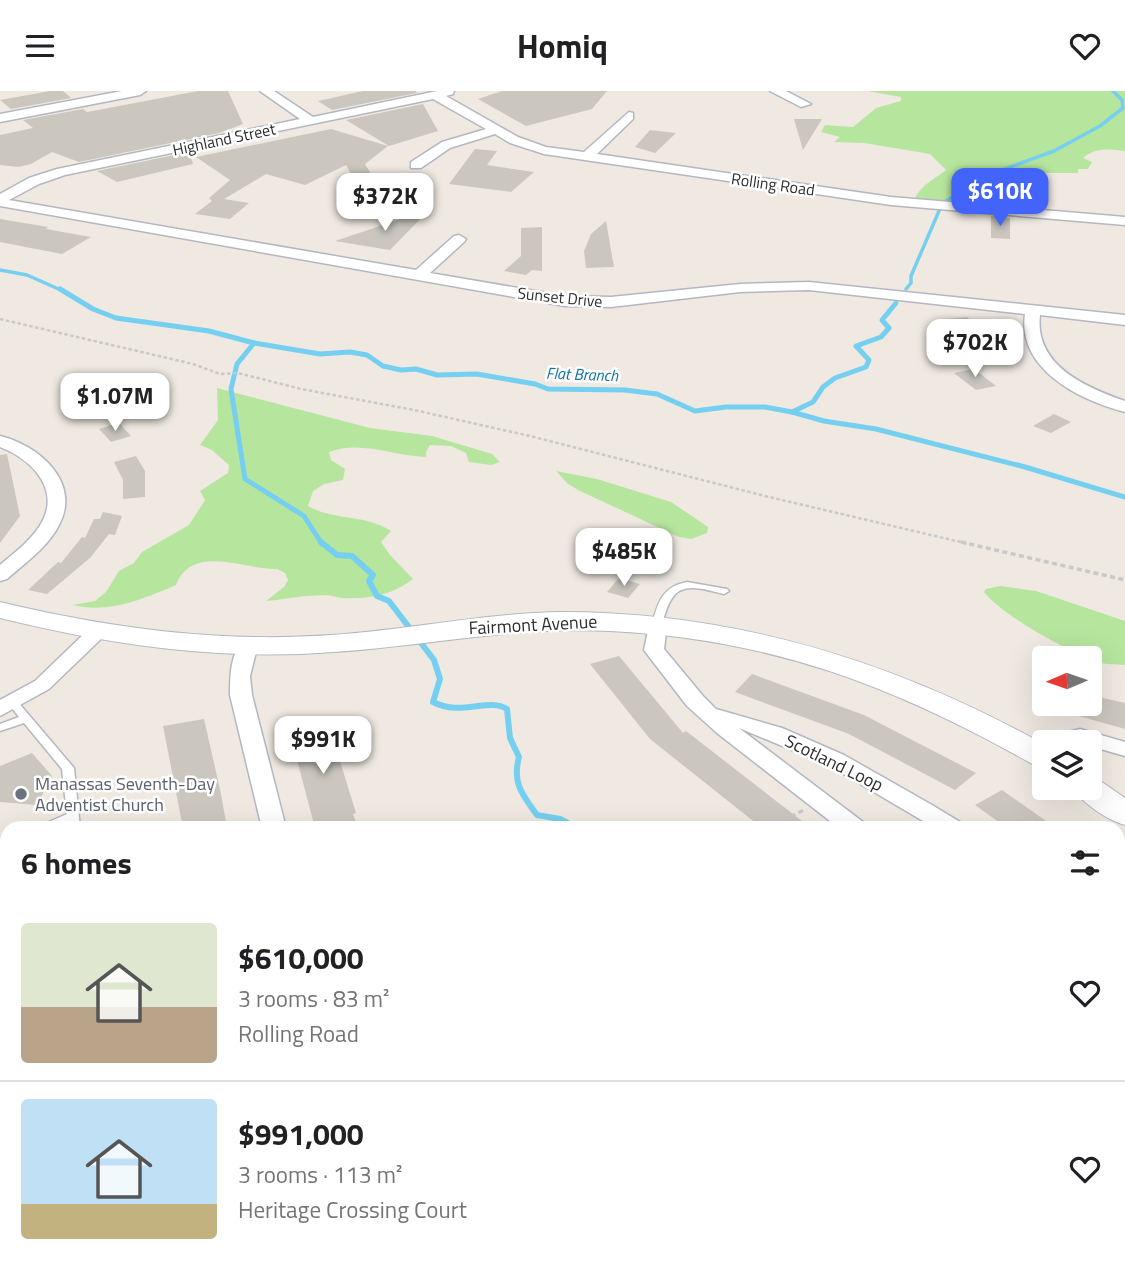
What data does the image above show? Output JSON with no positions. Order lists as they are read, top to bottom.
{
  "streets": {
    "street": [
      "Highland Street",
      "Rolling Road",
      "Sunset Drive",
      "Fairmont Avenue",
      "Scotland Loop"
    ]
  },
  "crossings": [
    ["Highland Street", "Rolling Road"],
    ["Highland Street", "Sunset Drive"],
    ["Fairmont Avenue", "Scotland Loop"]
  ],
  "water": ["Flat Branch"],
  "places": ["Manassas Seventh-Day Adventist Church"],
  "north": "left",
  "page": {
    "header": "Homiq",
    "price": [
      "$610K",
      "$372K",
      "$702K",
      "$1.07M",
      "$485K",
      "$991K"
    ],
    "heading": "6 homes",
    "list": [
      {
        "name": "$610,000",
        "note": "3 rooms · 83 m² · Rolling Road"
      },
      {
        "name": "$991,000",
        "note": "3 rooms · 113 m² · Heritage Crossing Court"
      }
    ]
  }
}
